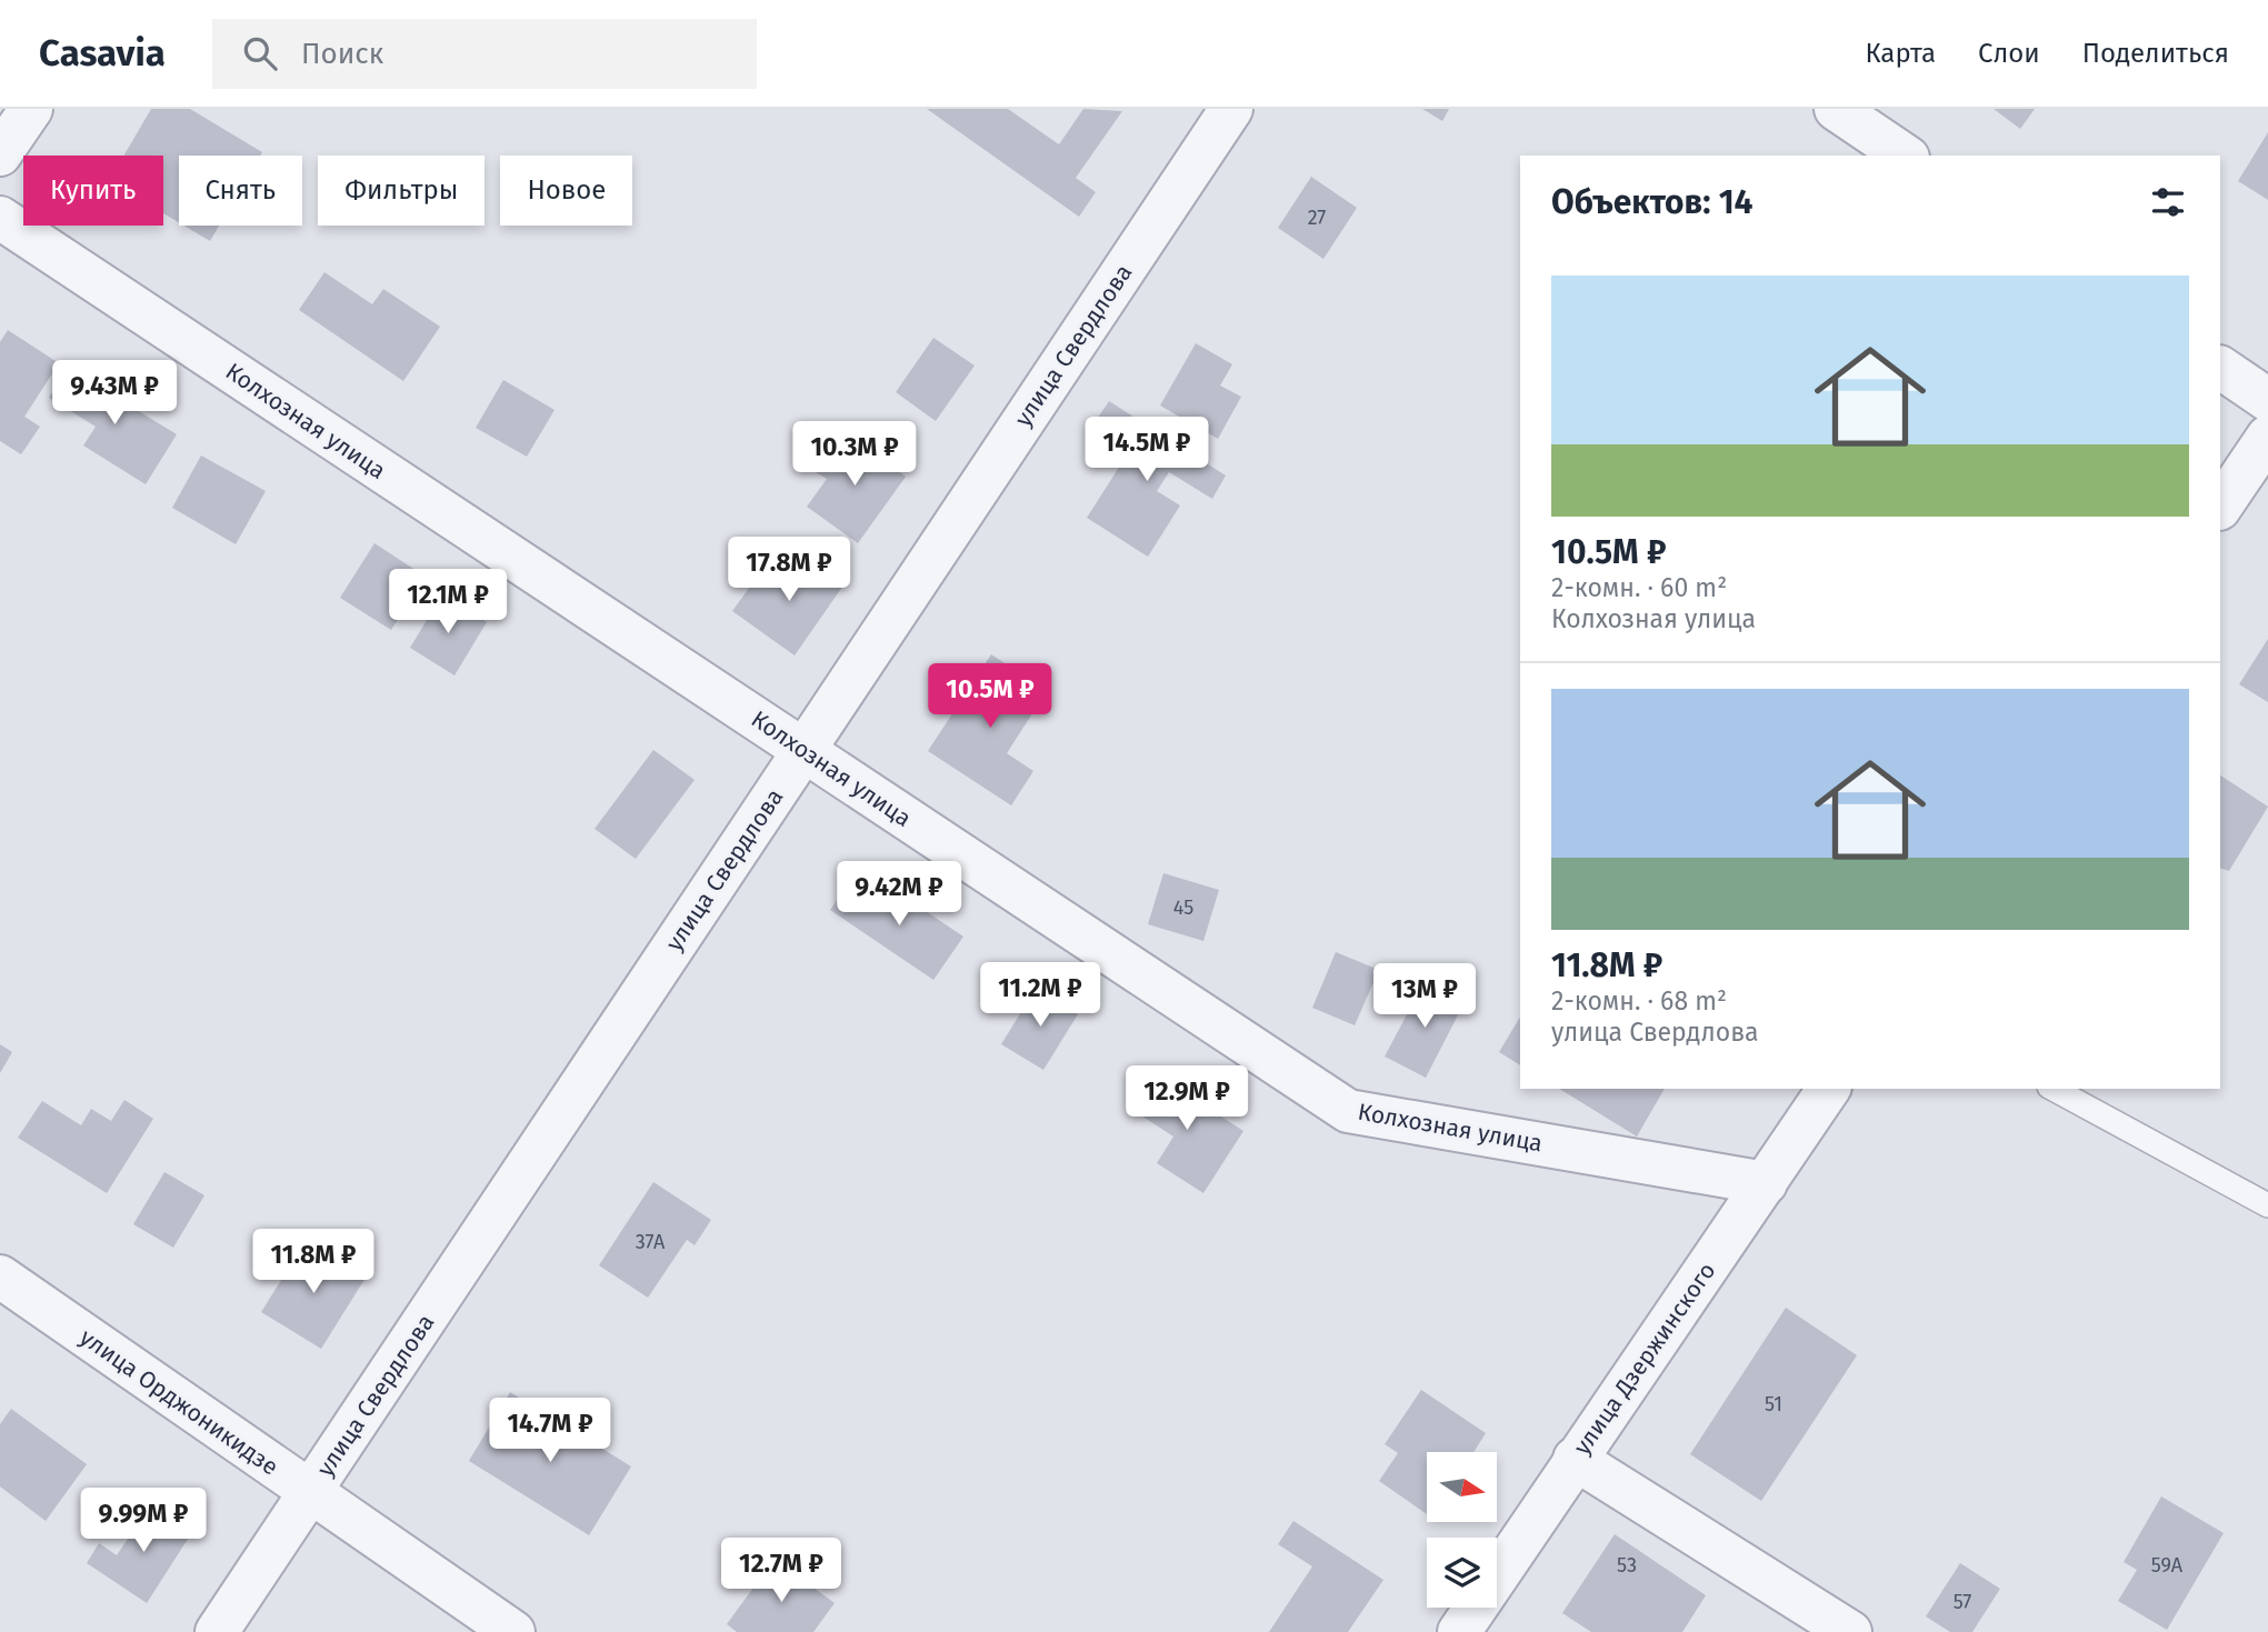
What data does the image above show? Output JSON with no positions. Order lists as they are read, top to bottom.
{
  "streets": {
    "street": [
      "улица Свердлова",
      "Колхозная улица",
      "улица Дзержинского",
      "улица Орджоникидзе"
    ]
  },
  "crossings": [
    ["улица Свердлова", "Колхозная улица"],
    ["улица Свердлова", "улица Орджоникидзе"],
    ["Колхозная улица", "улица Дзержинского"]
  ],
  "house_numbers": [
    "27",
    "45",
    "37А",
    "51",
    "53",
    "59А",
    "57"
  ],
  "north": "right",
  "page": {
    "header": "Casavia",
    "search": "Поиск",
    "nav": ["Карта", "Слои", "Поделиться"],
    "chip": [
      "Купить",
      "Снять",
      "Фильтры",
      "Новое"
    ],
    "heading": "Объектов: 14",
    "list": [
      {
        "name": "10.5M ₽",
        "note": "2-комн. · 60 m² · Колхозная улица"
      },
      {
        "name": "11.8M ₽",
        "note": "2-комн. · 68 m² · улица Свердлова"
      }
    ],
    "price": [
      "9.43M ₽",
      "14.5M ₽",
      "10.3M ₽",
      "17.8M ₽",
      "12.1M ₽",
      "10.5M ₽",
      "9.42M ₽",
      "11.2M ₽",
      "13M ₽",
      "12.9M ₽",
      "11.8M ₽",
      "14.7M ₽",
      "9.99M ₽",
      "12.7M ₽"
    ]
  }
}
